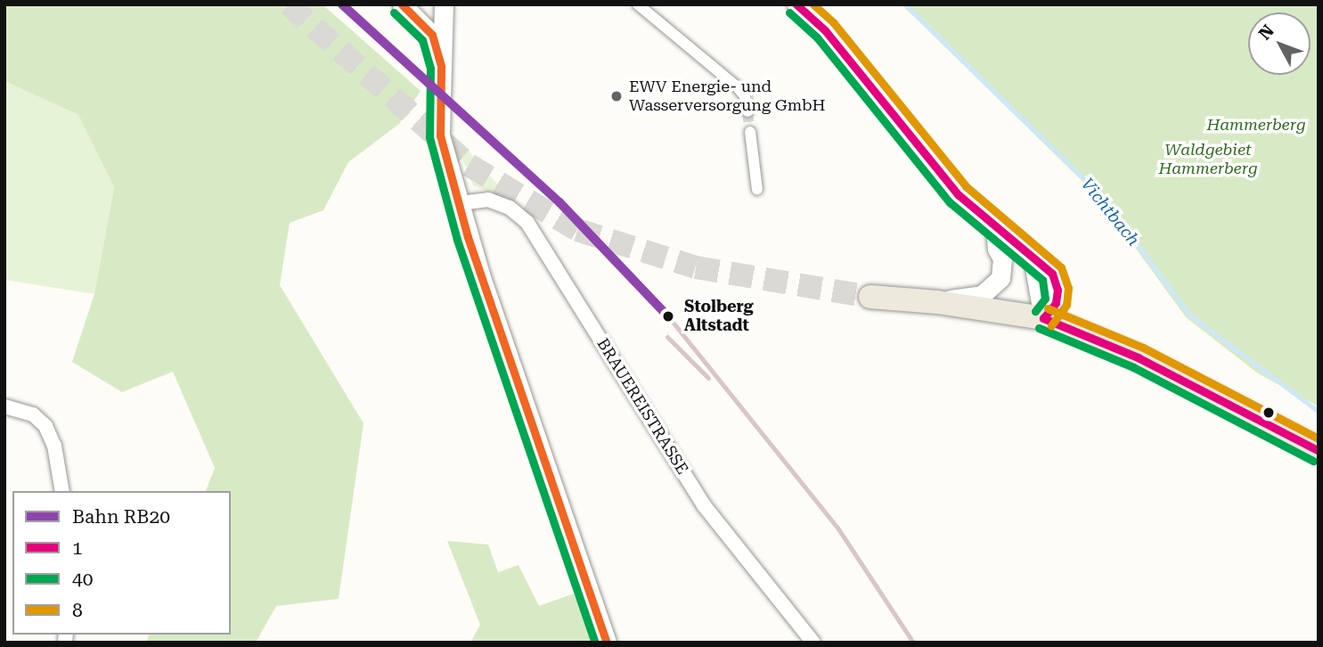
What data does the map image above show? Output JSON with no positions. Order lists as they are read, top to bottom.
{
  "streets": {
    "street": ["BRAUEREISTRASSE"]
  },
  "water": ["Vichtbach"],
  "parks": ["Hammerberg", "Waldgebiet Hammerberg"],
  "places": ["EWV Energie- und Wasserversorgung GmbH", "Stolberg Altstadt"],
  "lines": [
    "rail line RB20",
    "transit line 1",
    "transit line 8",
    "transit line 40"
  ],
  "legend": [
    "Bahn RB20",
    "1",
    "40",
    "8"
  ],
  "north": "top left"
}
